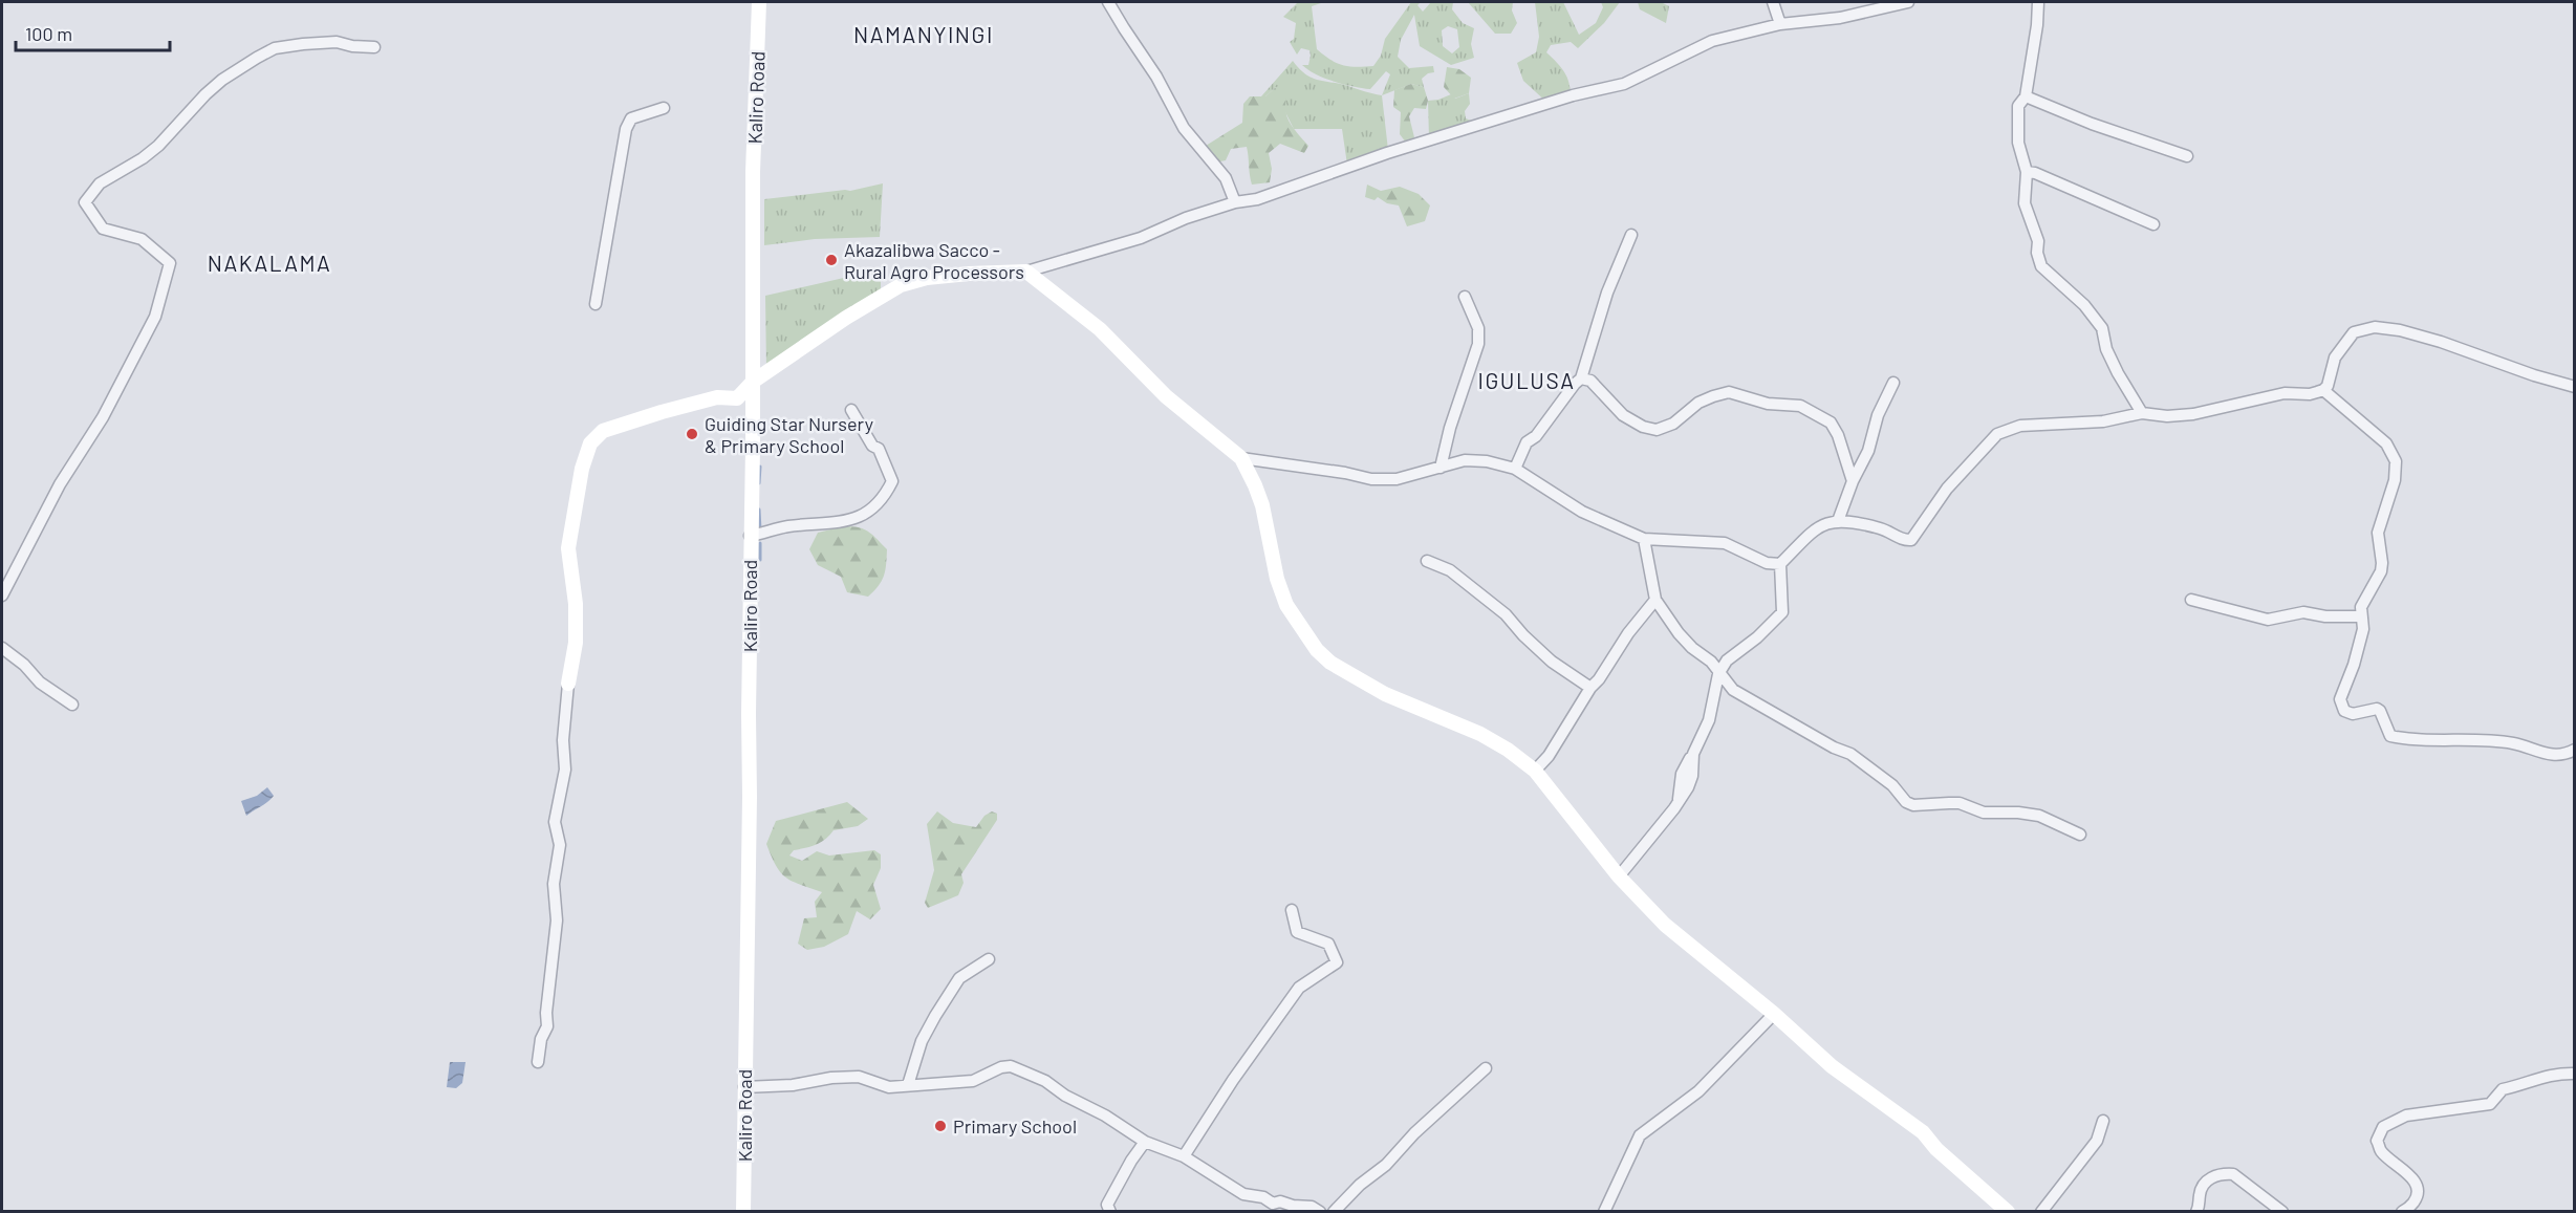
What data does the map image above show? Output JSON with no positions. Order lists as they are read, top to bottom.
{
  "streets": {
    "street": ["Kaliro Road"]
  },
  "districts": ["NAMANYINGI", "NAKALAMA", "IGULUSA"],
  "places": ["Akazalibwa Sacco - Rural Agro Processors", "Guiding Star Nursery & Primary School", "Primary School"],
  "scale_bar": "100 m"
}
